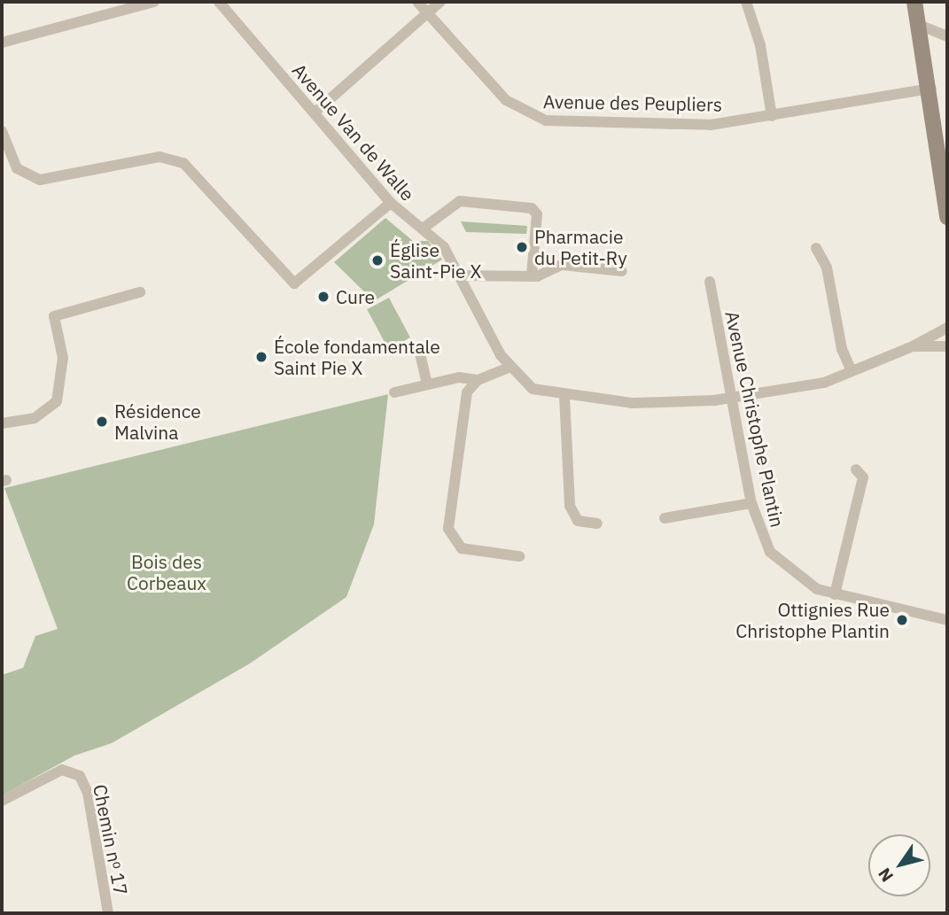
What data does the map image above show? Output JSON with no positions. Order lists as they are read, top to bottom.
{
  "streets": {
    "street": [
      "Avenue des Peupliers",
      "Avenue Van de Walle",
      "Avenue Christophe Plantin",
      "Chemin nᵒ 17"
    ]
  },
  "crossings": [
    ["Avenue Van de Walle", "Avenue Christophe Plantin"]
  ],
  "parks": ["Bois des Corbeaux"],
  "places": [
    "Pharmacie du Petit-Ry",
    "Église Saint-Pie X",
    "Cure",
    "École fondamentale Saint Pie X",
    "Résidence Malvina",
    "Ottignies Rue Christophe Plantin"
  ],
  "north": "bottom left"
}
